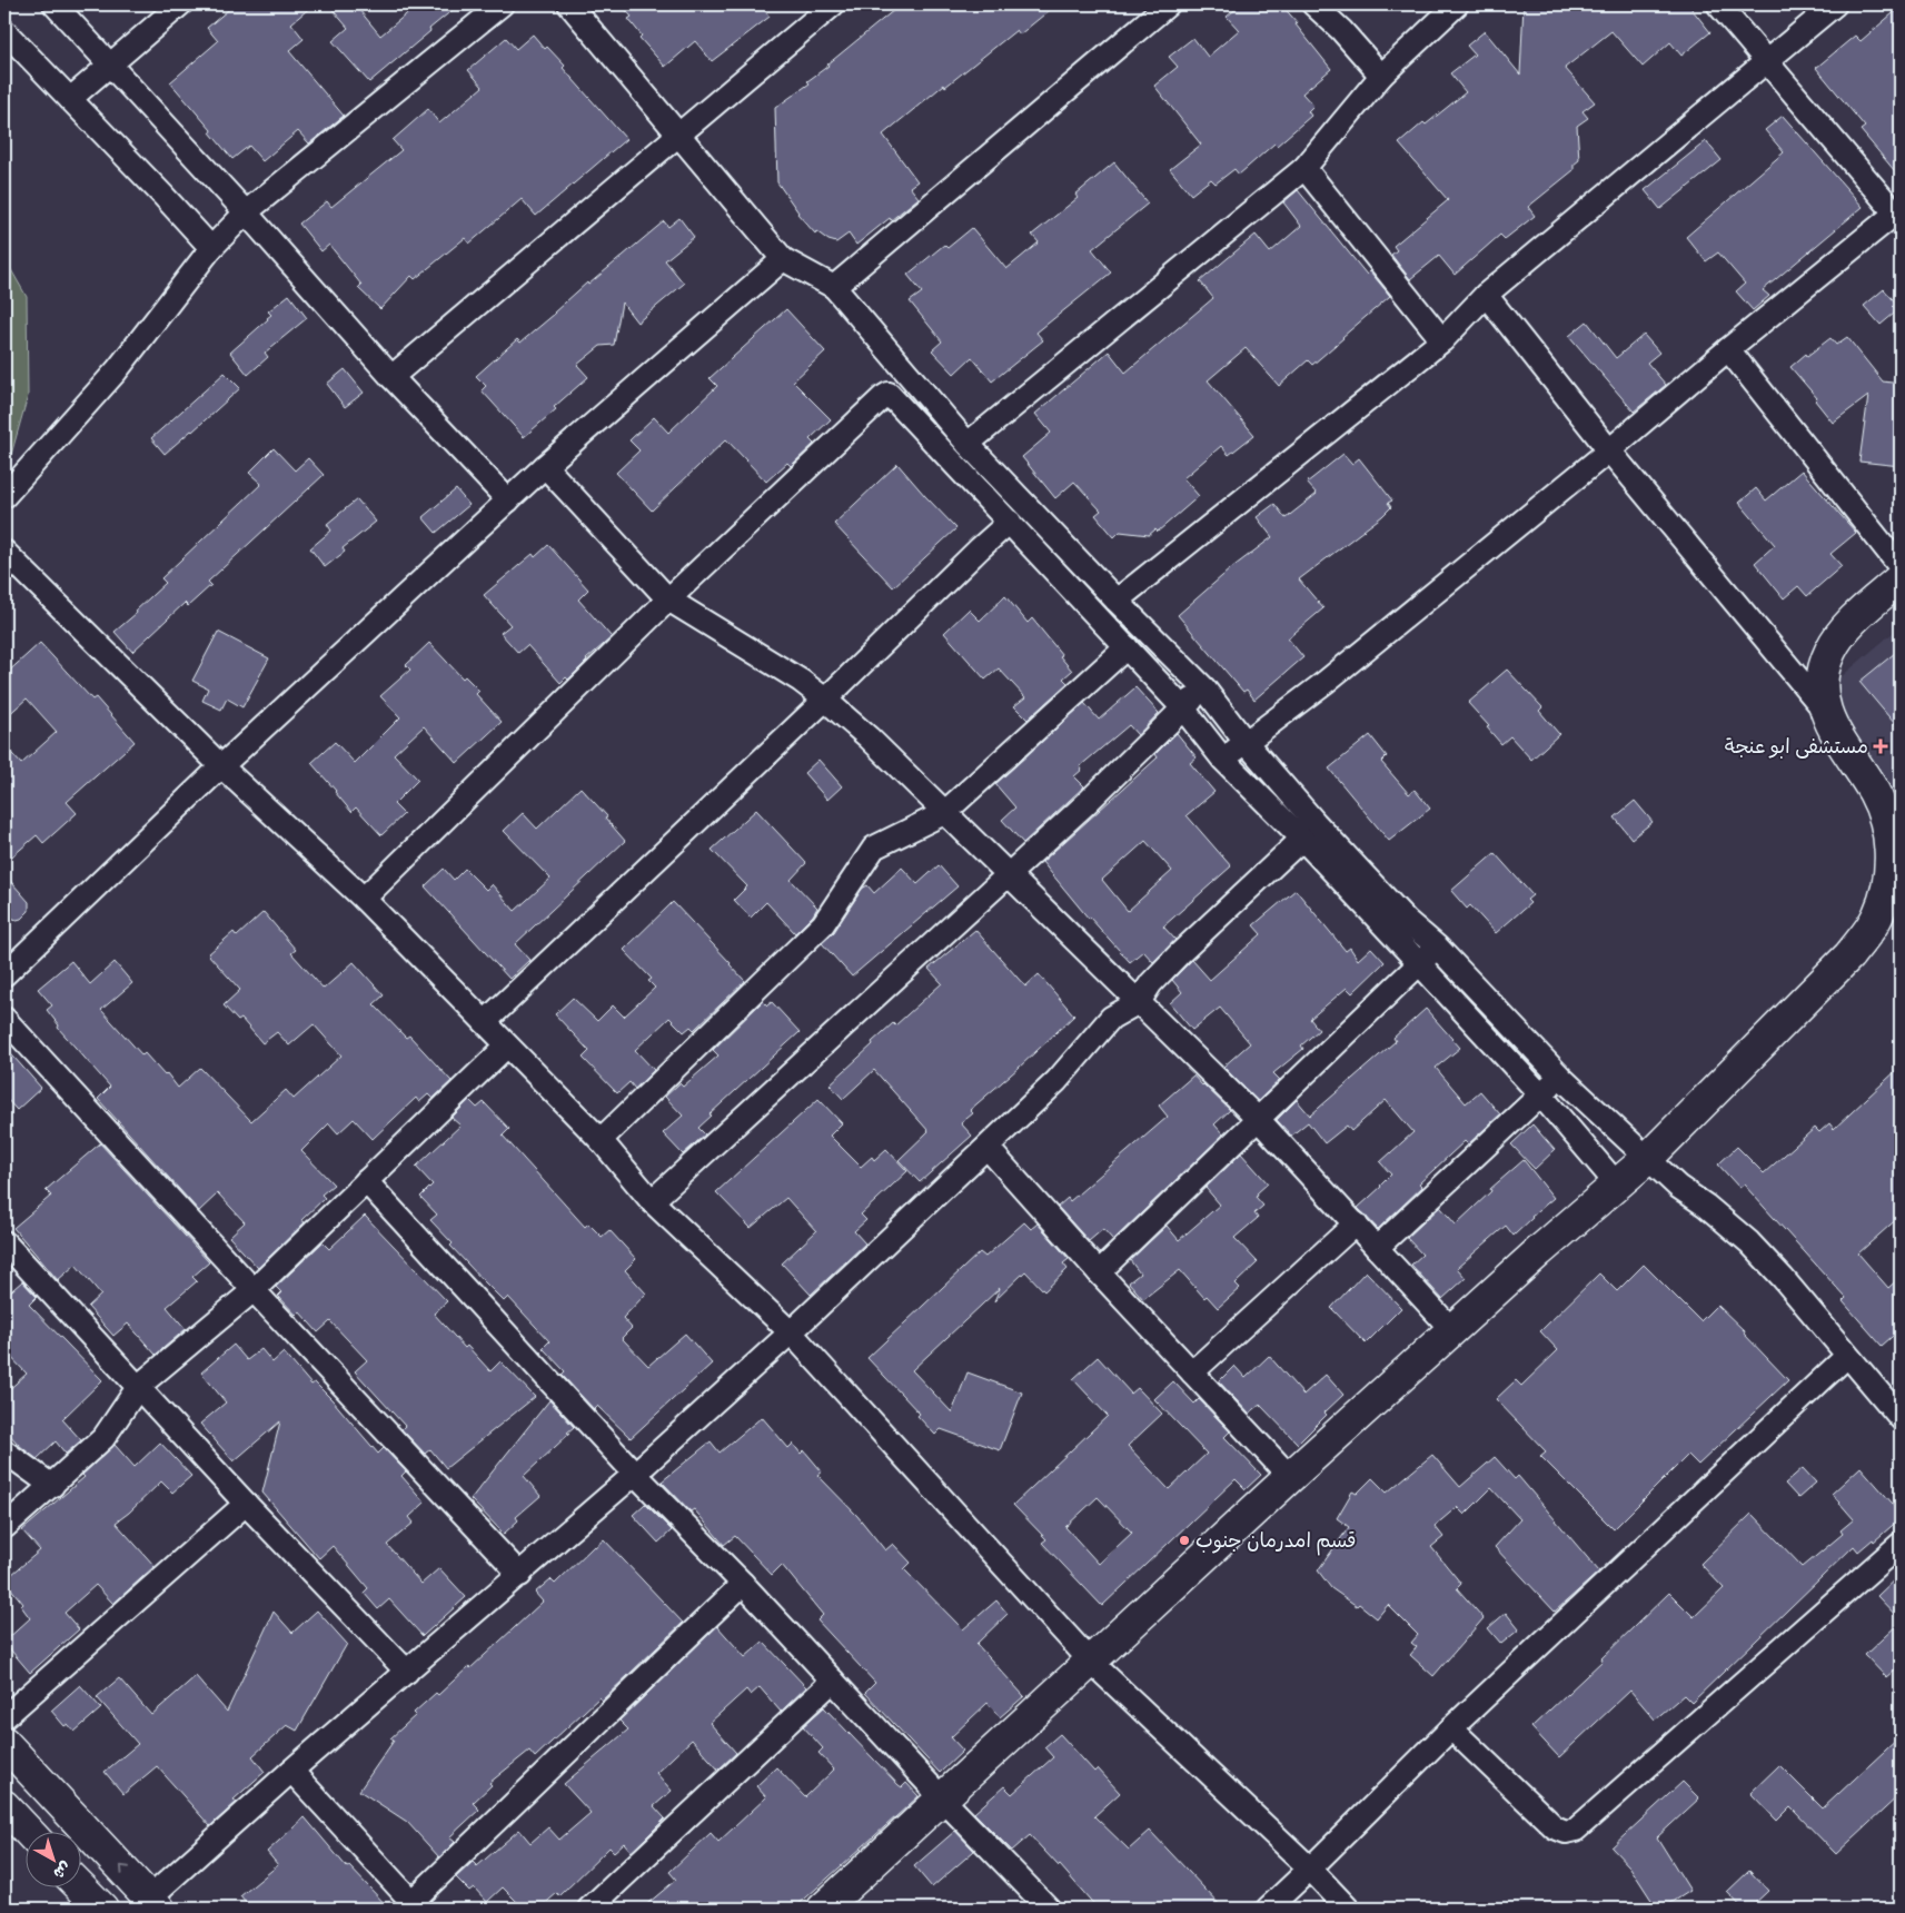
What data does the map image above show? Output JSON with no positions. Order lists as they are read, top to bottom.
{
  "places": {
    "health": ["مستشفى ابو عنجة"],
    "other": ["قسم امدرمان جنوب"]
  },
  "north": "bottom right"
}
